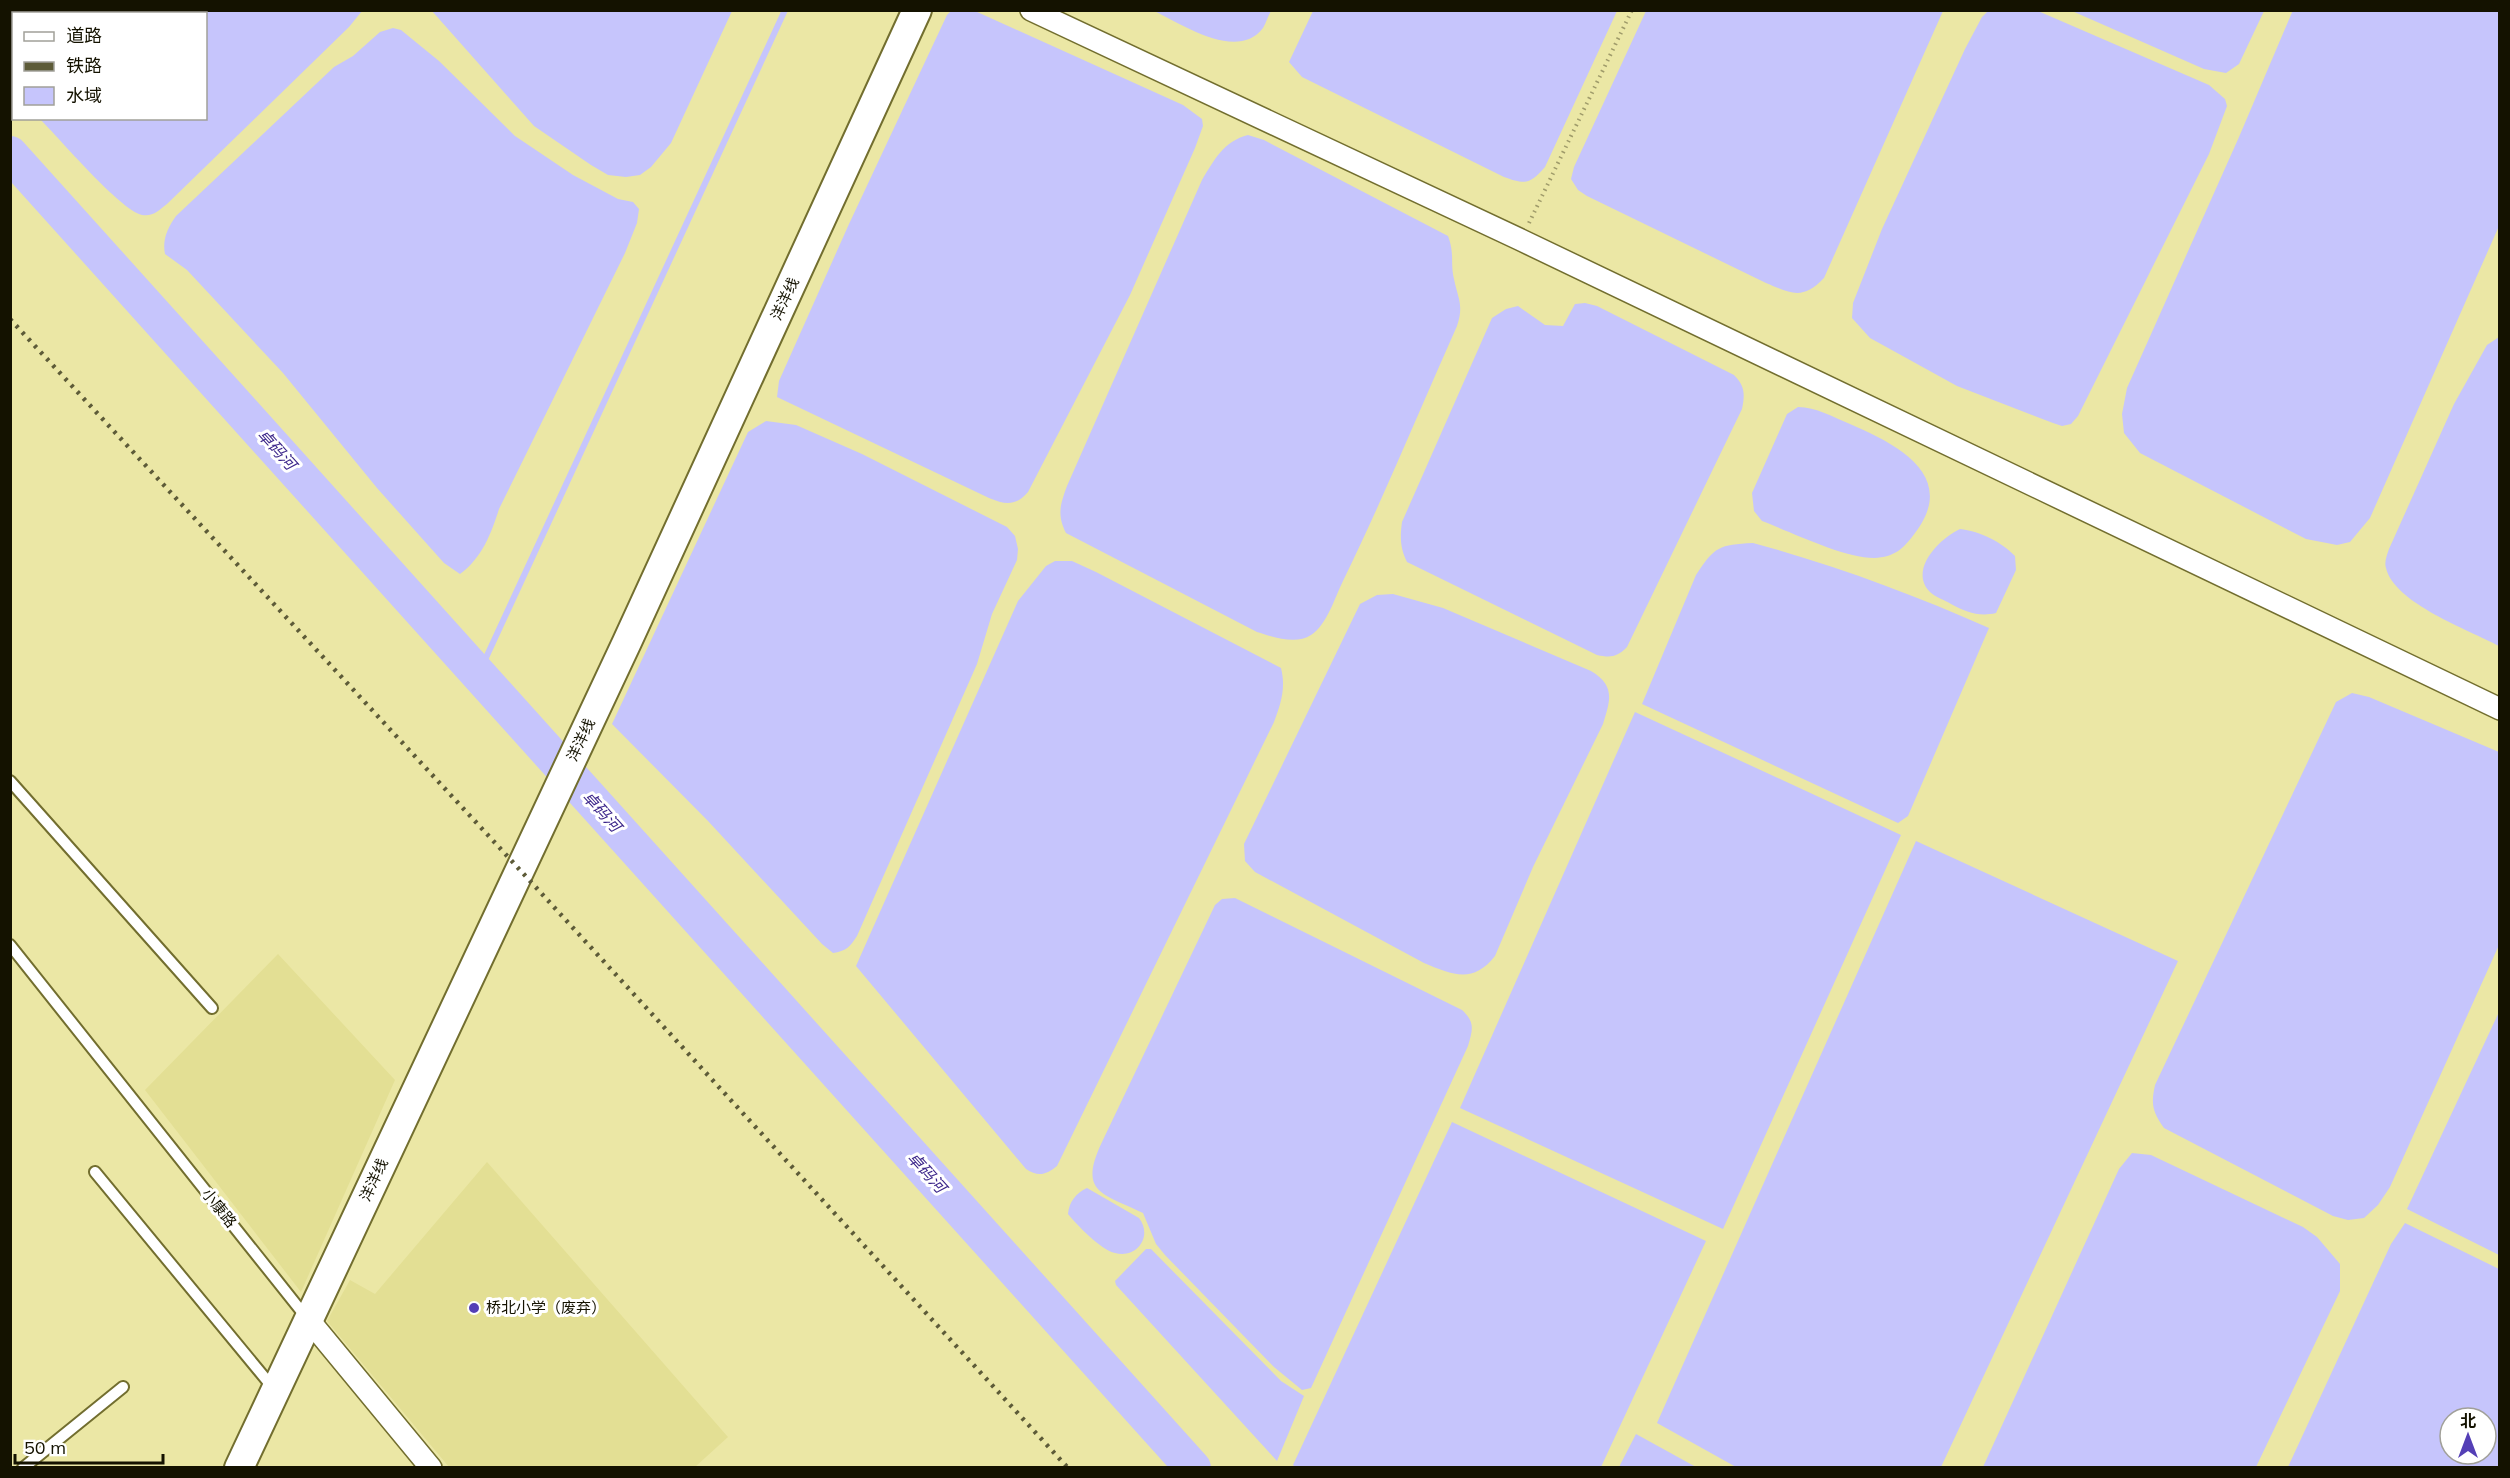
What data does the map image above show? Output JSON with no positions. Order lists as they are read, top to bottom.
{
  "streets": {
    "main road": ["洋洋线"],
    "street": ["小康路"]
  },
  "crossings": [
    ["洋洋线", "小康路"]
  ],
  "water": ["卓码河"],
  "places": ["桥北小学（废弃）"],
  "legend": ["道路", "铁路", "水域"],
  "scale_bar": "50 m",
  "north": "top"
}
